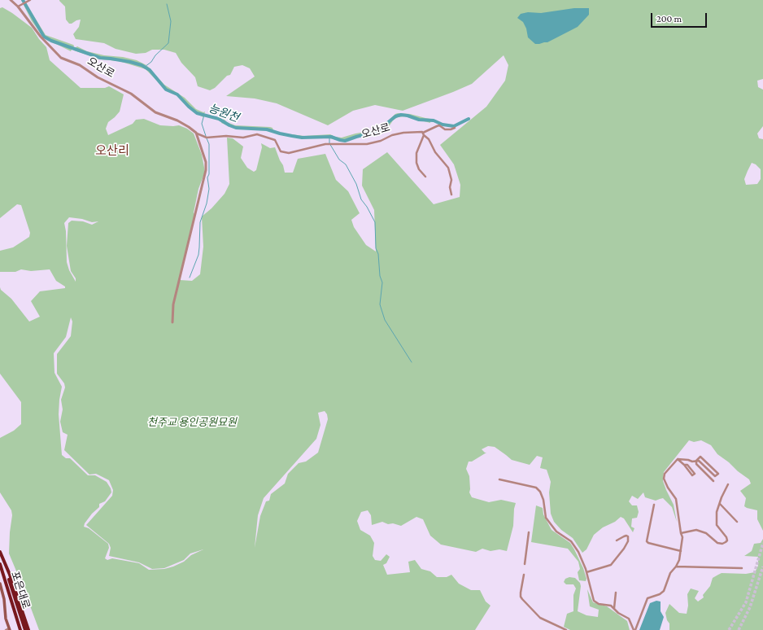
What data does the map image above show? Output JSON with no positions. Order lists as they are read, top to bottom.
{
  "streets": {
    "highway": ["포은대로"],
    "street": ["오산로"]
  },
  "districts": ["오산리"],
  "water": ["능원천"],
  "parks": ["천주교 용인공원묘원"],
  "scale_bar": "200 m"
}
